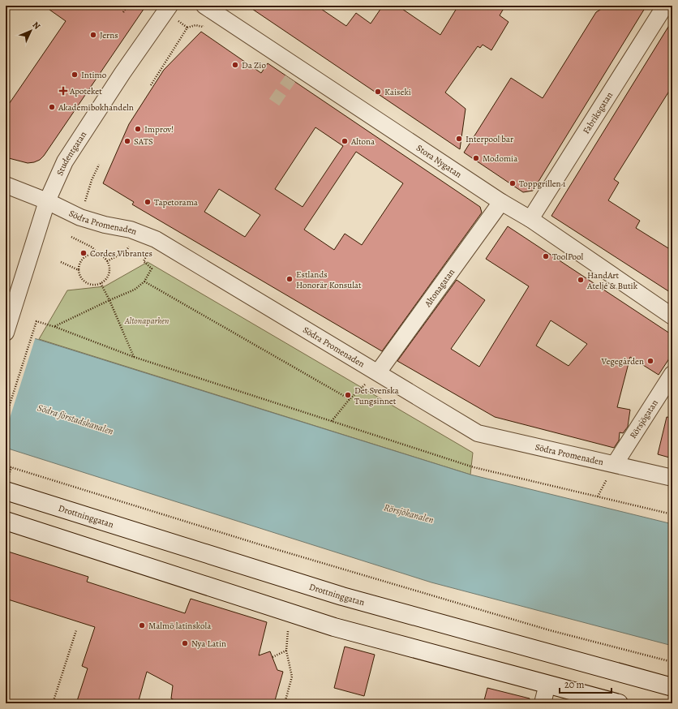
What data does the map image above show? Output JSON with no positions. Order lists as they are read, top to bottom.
{
  "streets": {
    "main road": ["Drottninggatan"],
    "street": [
      "Fabriksgatan",
      "Studentgatan",
      "Stora Nygatan",
      "Södra Promenaden",
      "Altonagatan",
      "Rörsjögatan"
    ]
  },
  "crossings": [
    ["Fabriksgatan", "Stora Nygatan"],
    ["Studentgatan", "Södra Promenaden"],
    ["Stora Nygatan", "Altonagatan"],
    ["Södra Promenaden", "Altonagatan"],
    ["Södra Promenaden", "Rörsjögatan"]
  ],
  "water": ["Södra förstadskanalen", "Rörsjökanalen"],
  "parks": ["Altonaparken"],
  "places": {
    "other": [
      "Jerns",
      "Da Zio",
      "Intimo",
      "Kaiseki",
      "Akademibokhandeln",
      "Improv!",
      "Interpool bar",
      "SATS",
      "Altona",
      "Modomia",
      "Toppgrillen 1",
      "Tapetorama",
      "Cordes Vibrantes",
      "ToolPool",
      "Estlands Honorär Konsulat",
      "HandArt Ateljé & Butik",
      "Vegegården",
      "Det Svenska Tungsinnet",
      "Malmö latinskola",
      "Nya Latin"
    ],
    "health": ["Apoteket"]
  },
  "scale_bar": "20 m",
  "north": "top right"
}
